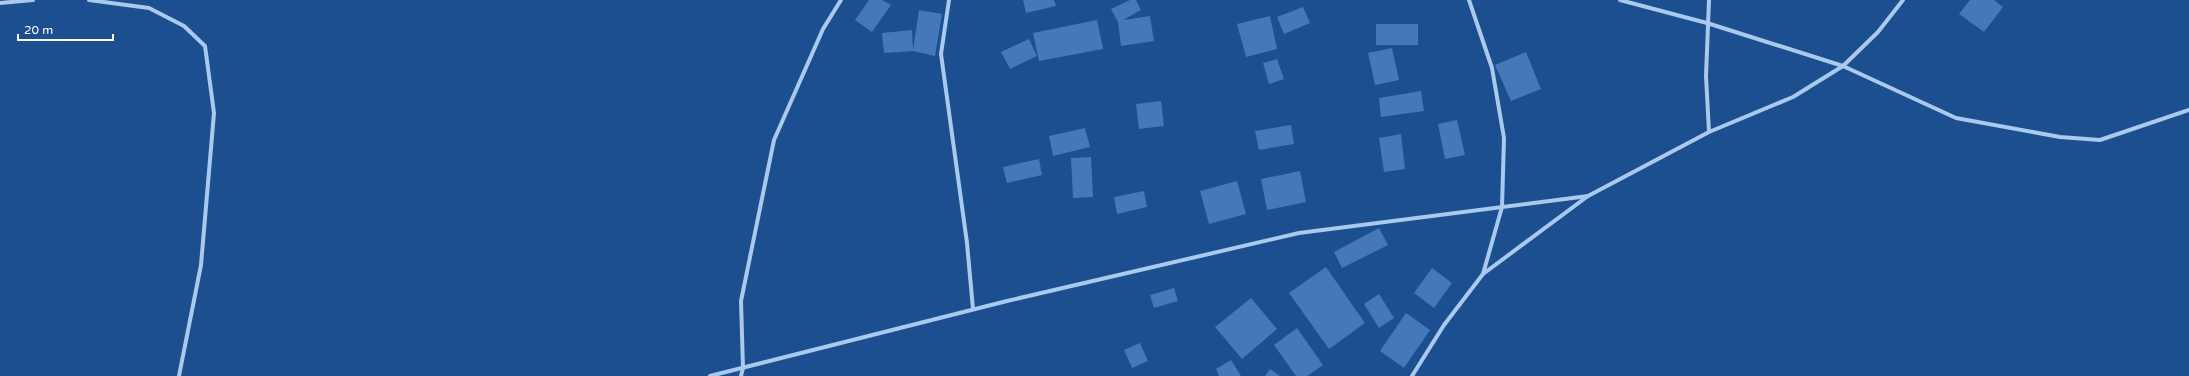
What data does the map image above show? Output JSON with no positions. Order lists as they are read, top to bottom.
{
  "scale_bar": "20 m"
}
